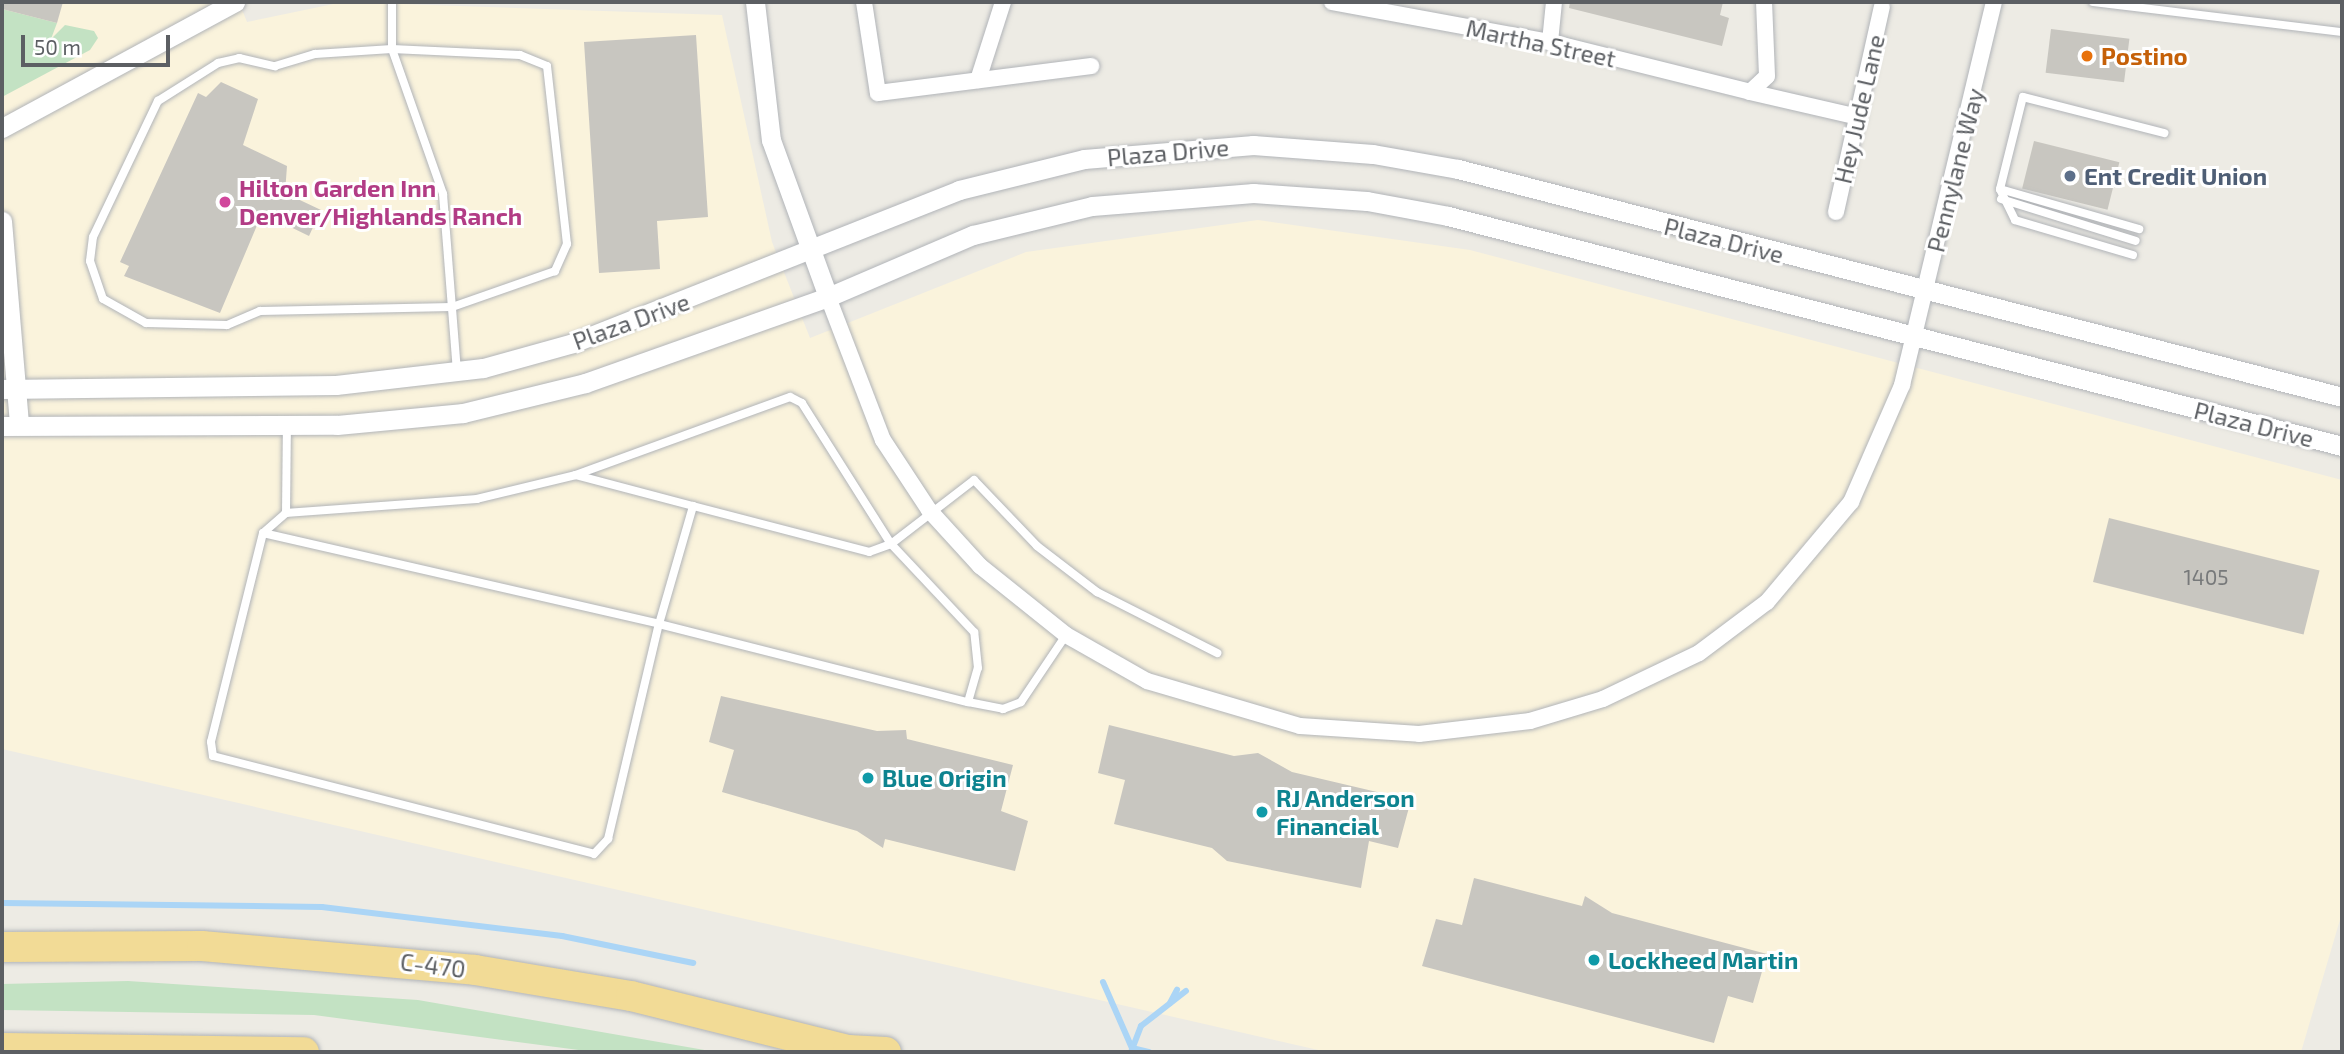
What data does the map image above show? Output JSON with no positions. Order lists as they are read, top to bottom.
{
  "streets": {
    "highway": ["C-470"],
    "street": [
      "Martha Street",
      "Hey Jude Lane",
      "Plaza Drive",
      "Pennylane Way"
    ]
  },
  "crossings": [
    ["Martha Street", "Hey Jude Lane"],
    ["Plaza Drive", "Pennylane Way"]
  ],
  "places": [
    "Postino",
    "Ent Credit Union",
    "Hilton Garden Inn Denver/Highlands Ranch",
    "Blue Origin",
    "RJ Anderson Financial",
    "Lockheed Martin"
  ],
  "house_numbers": ["1405"],
  "scale_bar": "50 m"
}
